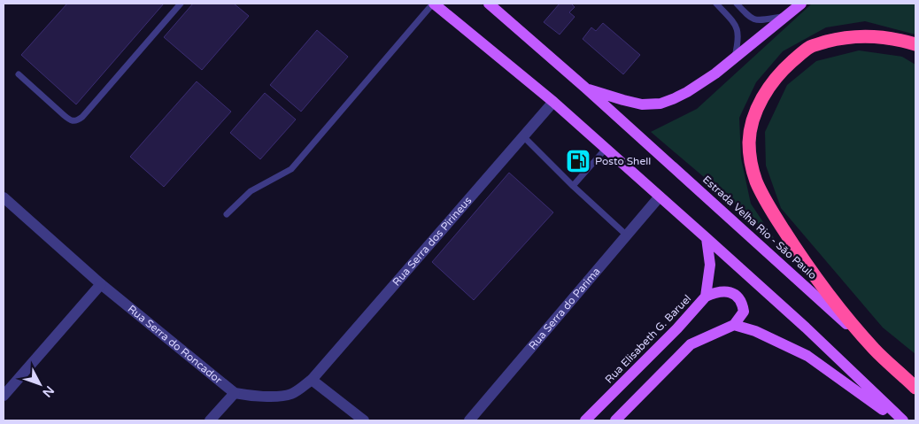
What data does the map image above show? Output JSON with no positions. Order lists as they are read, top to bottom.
{
  "streets": {
    "highway": ["Estrada Velha Rio - São Paulo"],
    "main road": ["Rua Elisabeth G. Baruel"],
    "street": ["Rua Serra dos Pirineus", "Rua Serra do Parima", "Rua Serra do Roncador"]
  },
  "places": {
    "fuel station": ["Posto Shell"]
  },
  "north": "bottom right"
}
